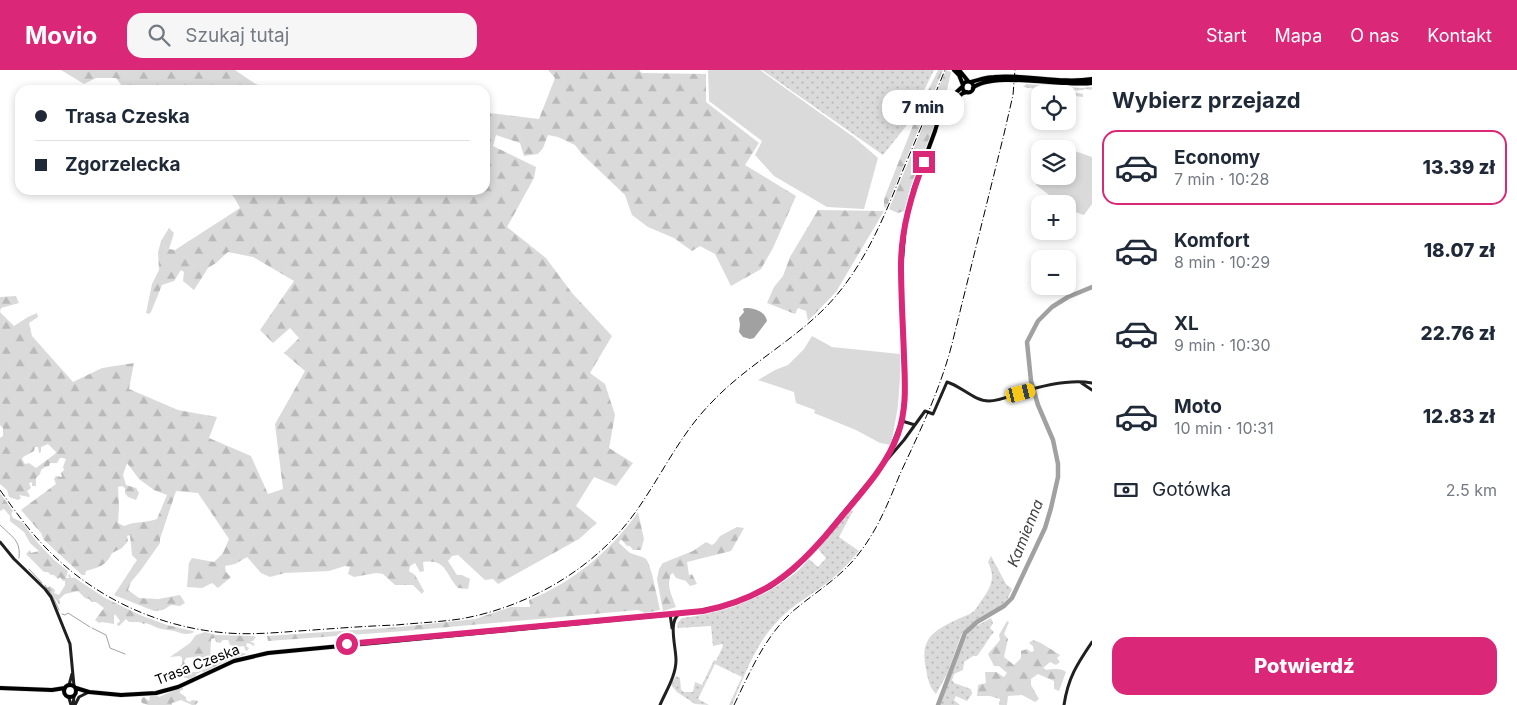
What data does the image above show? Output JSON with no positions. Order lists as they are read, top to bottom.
{
  "streets": {
    "main road": ["Trasa Czeska"]
  },
  "water": ["Kamienna"],
  "page": {
    "header": "Movio",
    "search": "Szukaj tutaj",
    "nav": [
      "Start",
      "Mapa",
      "O nas",
      "Kontakt"
    ],
    "heading": "Wybierz przejazd",
    "map_buttons": ["+", "−"],
    "banner": ["Trasa Czeska", "Zgorzelecka"],
    "bubble": "7 min",
    "list": [
      {
        "name": "Economy",
        "note": "7 min · 10:28",
        "value": "13.39 zł"
      },
      {
        "name": "Komfort",
        "note": "8 min · 10:29",
        "value": "18.07 zł"
      },
      {
        "name": "XL",
        "note": "9 min · 10:30",
        "value": "22.76 zł"
      },
      {
        "name": "Moto",
        "note": "10 min · 10:31",
        "value": "12.83 zł"
      }
    ],
    "pay": ["Gotówka", "2.5 km"],
    "buttons": "Potwierdź"
  }
}
